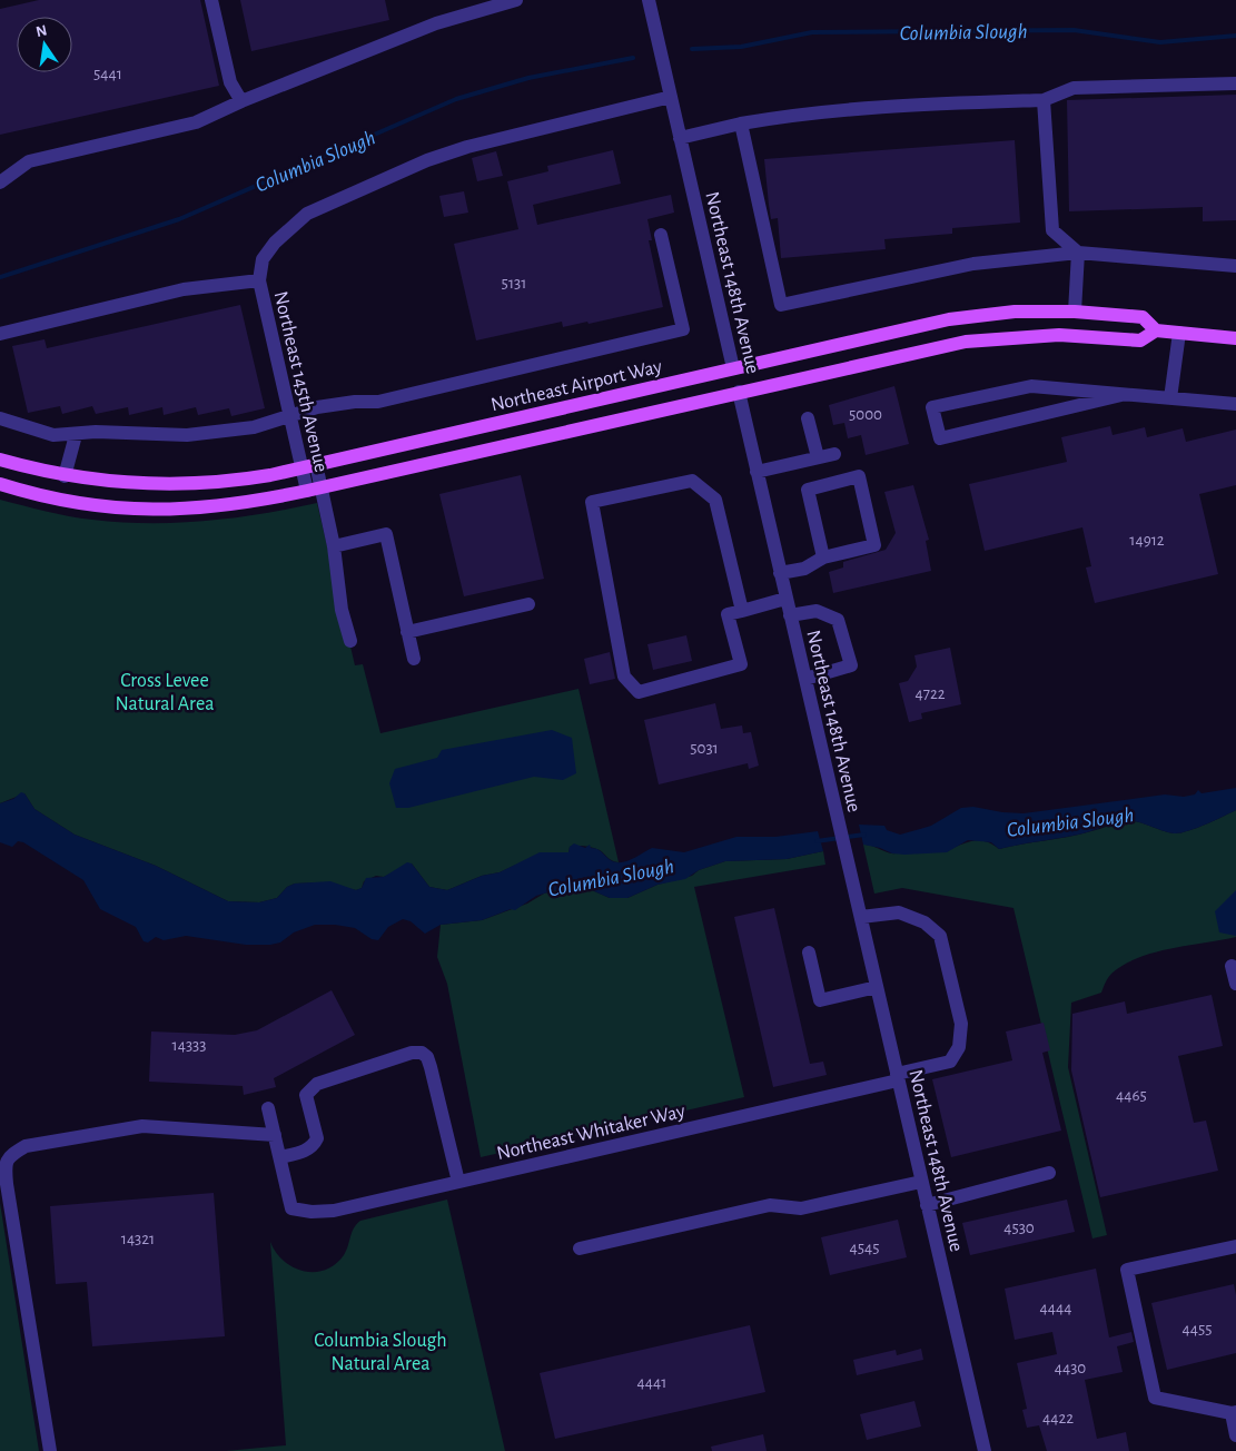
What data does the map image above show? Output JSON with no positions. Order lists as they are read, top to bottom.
{
  "streets": {
    "main road": ["Northeast 148th Avenue", "Northeast Airport Way"],
    "street": ["Northeast 145th Avenue", "Northeast Whitaker Way"]
  },
  "crossings": [
    ["Northeast 148th Avenue", "Northeast Airport Way"],
    ["Northeast 148th Avenue", "Northeast Whitaker Way"],
    ["Northeast 145th Avenue", "Northeast Airport Way"]
  ],
  "water": ["Columbia Slough"],
  "parks": ["Cross Levee Natural Area", "Columbia Slough Natural Area"],
  "house_numbers": [
    "5441",
    "5131",
    "5000",
    "14912",
    "4722",
    "5031",
    "14333",
    "4465",
    "4530",
    "14321",
    "4545",
    "4444",
    "4455",
    "4430",
    "4441",
    "4422"
  ],
  "north": "top"
}
